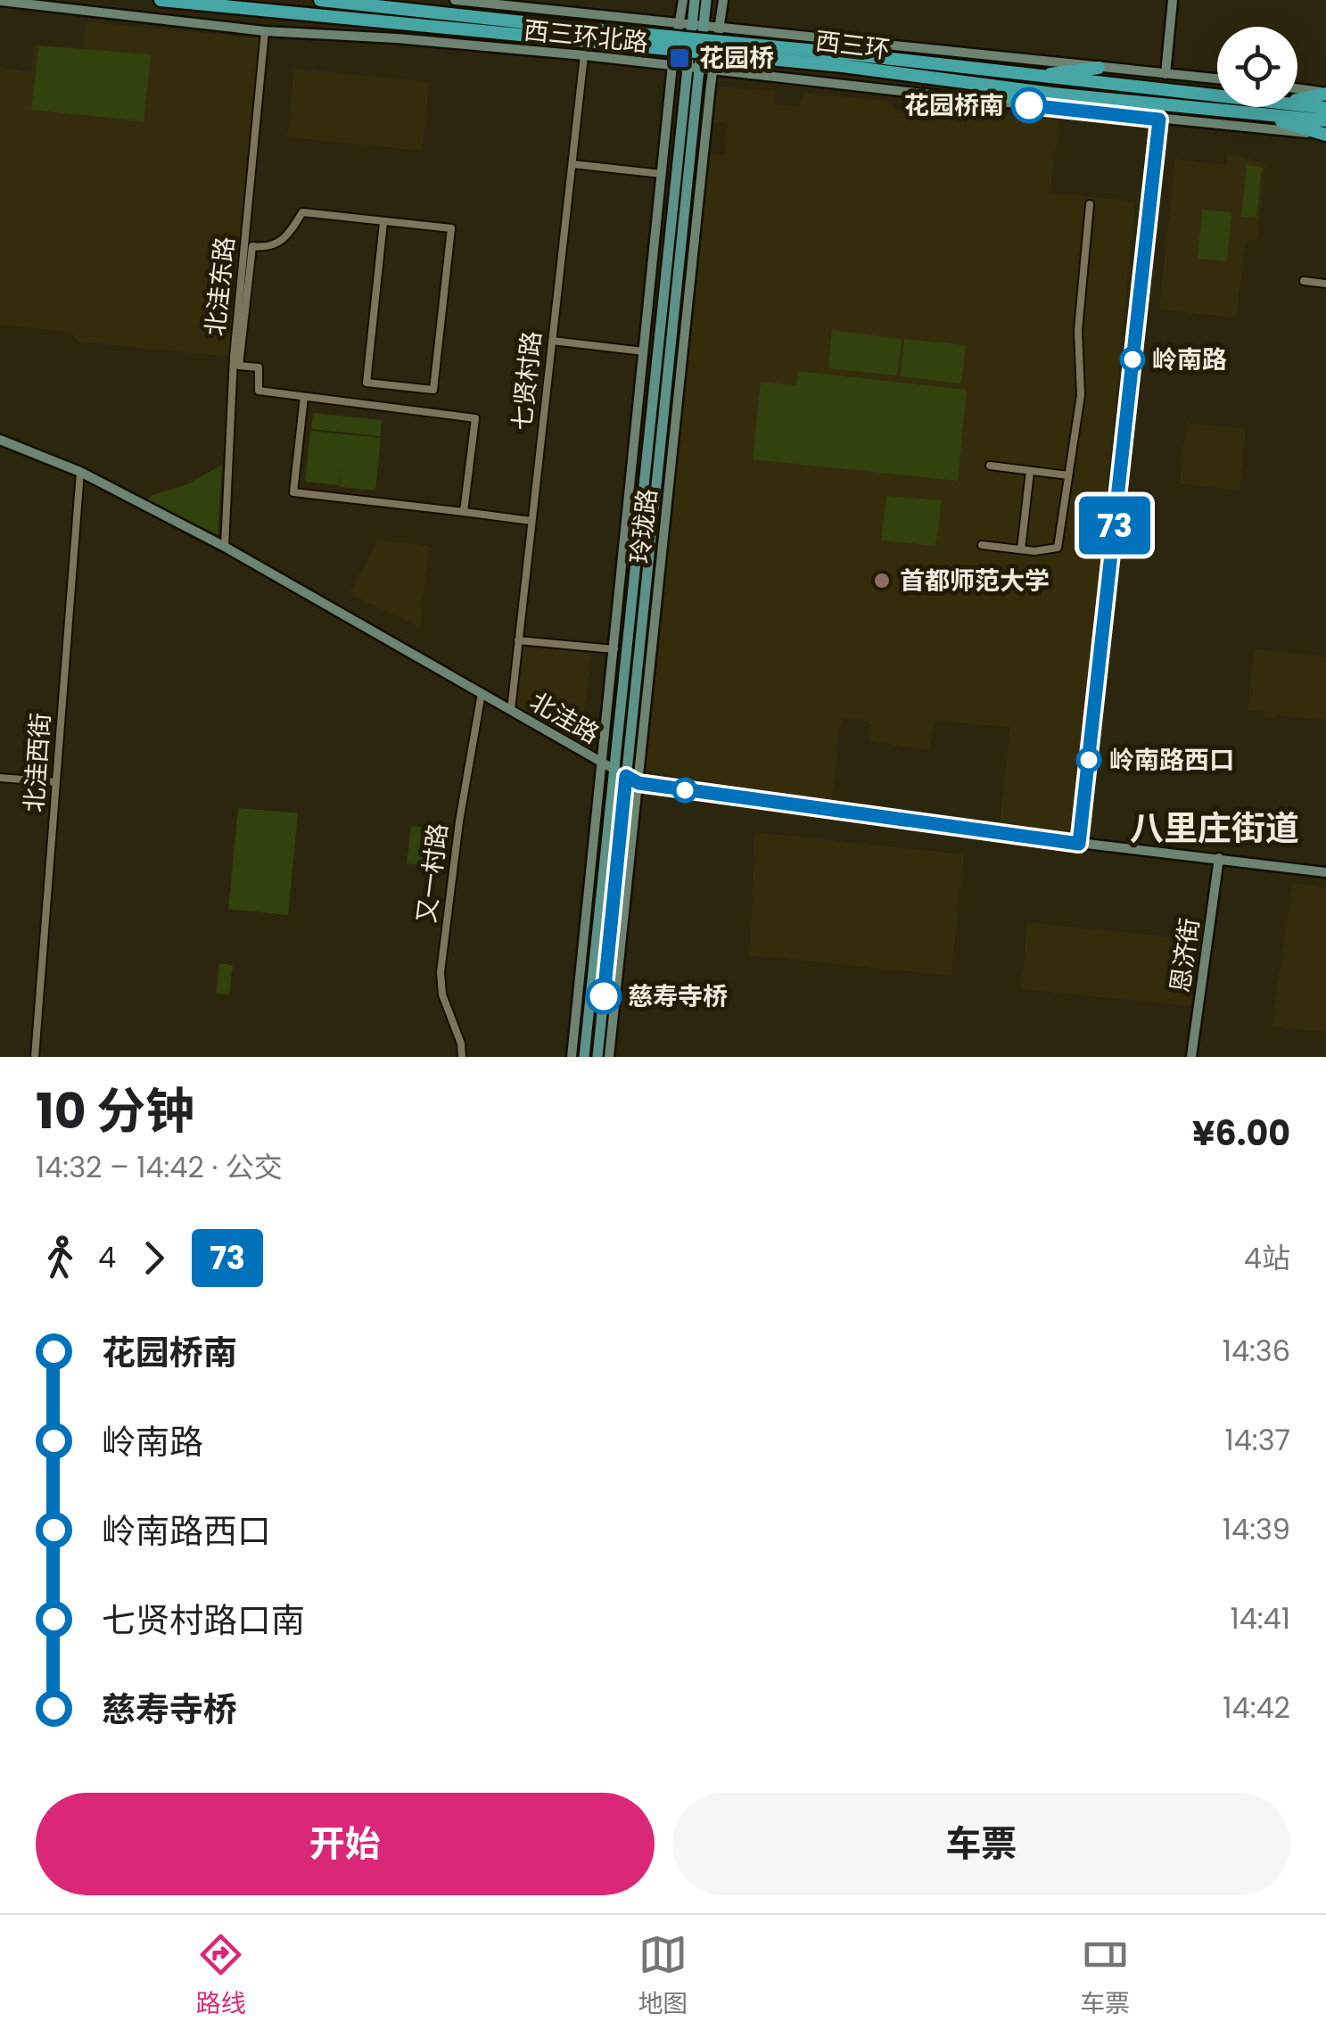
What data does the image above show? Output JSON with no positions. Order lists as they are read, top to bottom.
{
  "streets": {
    "highway": ["西三环"],
    "main road": ["玲珑路"],
    "street": [
      "西三环北路",
      "北洼东路",
      "七贤村路",
      "北洼路",
      "北洼西街",
      "又一村路",
      "恩济街"
    ]
  },
  "crossings": [
    ["西三环北路", "北洼东路"],
    ["西三环北路", "七贤村路"],
    ["西三环北路", "玲珑路"],
    ["北洼东路", "北洼路"],
    ["七贤村路", "北洼路"],
    ["玲珑路", "北洼路"],
    ["北洼路", "北洼西街"],
    ["北洼路", "又一村路"],
    ["北洼路", "恩济街"]
  ],
  "districts": ["八里庄街道"],
  "places": {
    "transit": ["花园桥"],
    "other": [
      "花园桥南",
      "岭南路",
      "首都师范大学",
      "岭南路西口",
      "慈寿寺桥"
    ]
  },
  "lines": ["bus line 73"],
  "page": {
    "on_map": "73",
    "heading": ["10 分钟", "14:32 – 14:42 · 公交", "¥6.00"],
    "legs": ["4", "73", "4站"],
    "list": [
      {
        "name": "花园桥南",
        "value": "14:36"
      },
      {
        "name": "岭南路",
        "value": "14:37"
      },
      {
        "name": "岭南路西口",
        "value": "14:39"
      },
      {
        "name": "七贤村路口南",
        "value": "14:41"
      },
      {
        "name": "慈寿寺桥",
        "value": "14:42"
      }
    ],
    "buttons": ["开始", "车票"],
    "tabs": ["路线", "地图", "车票"]
  }
}
